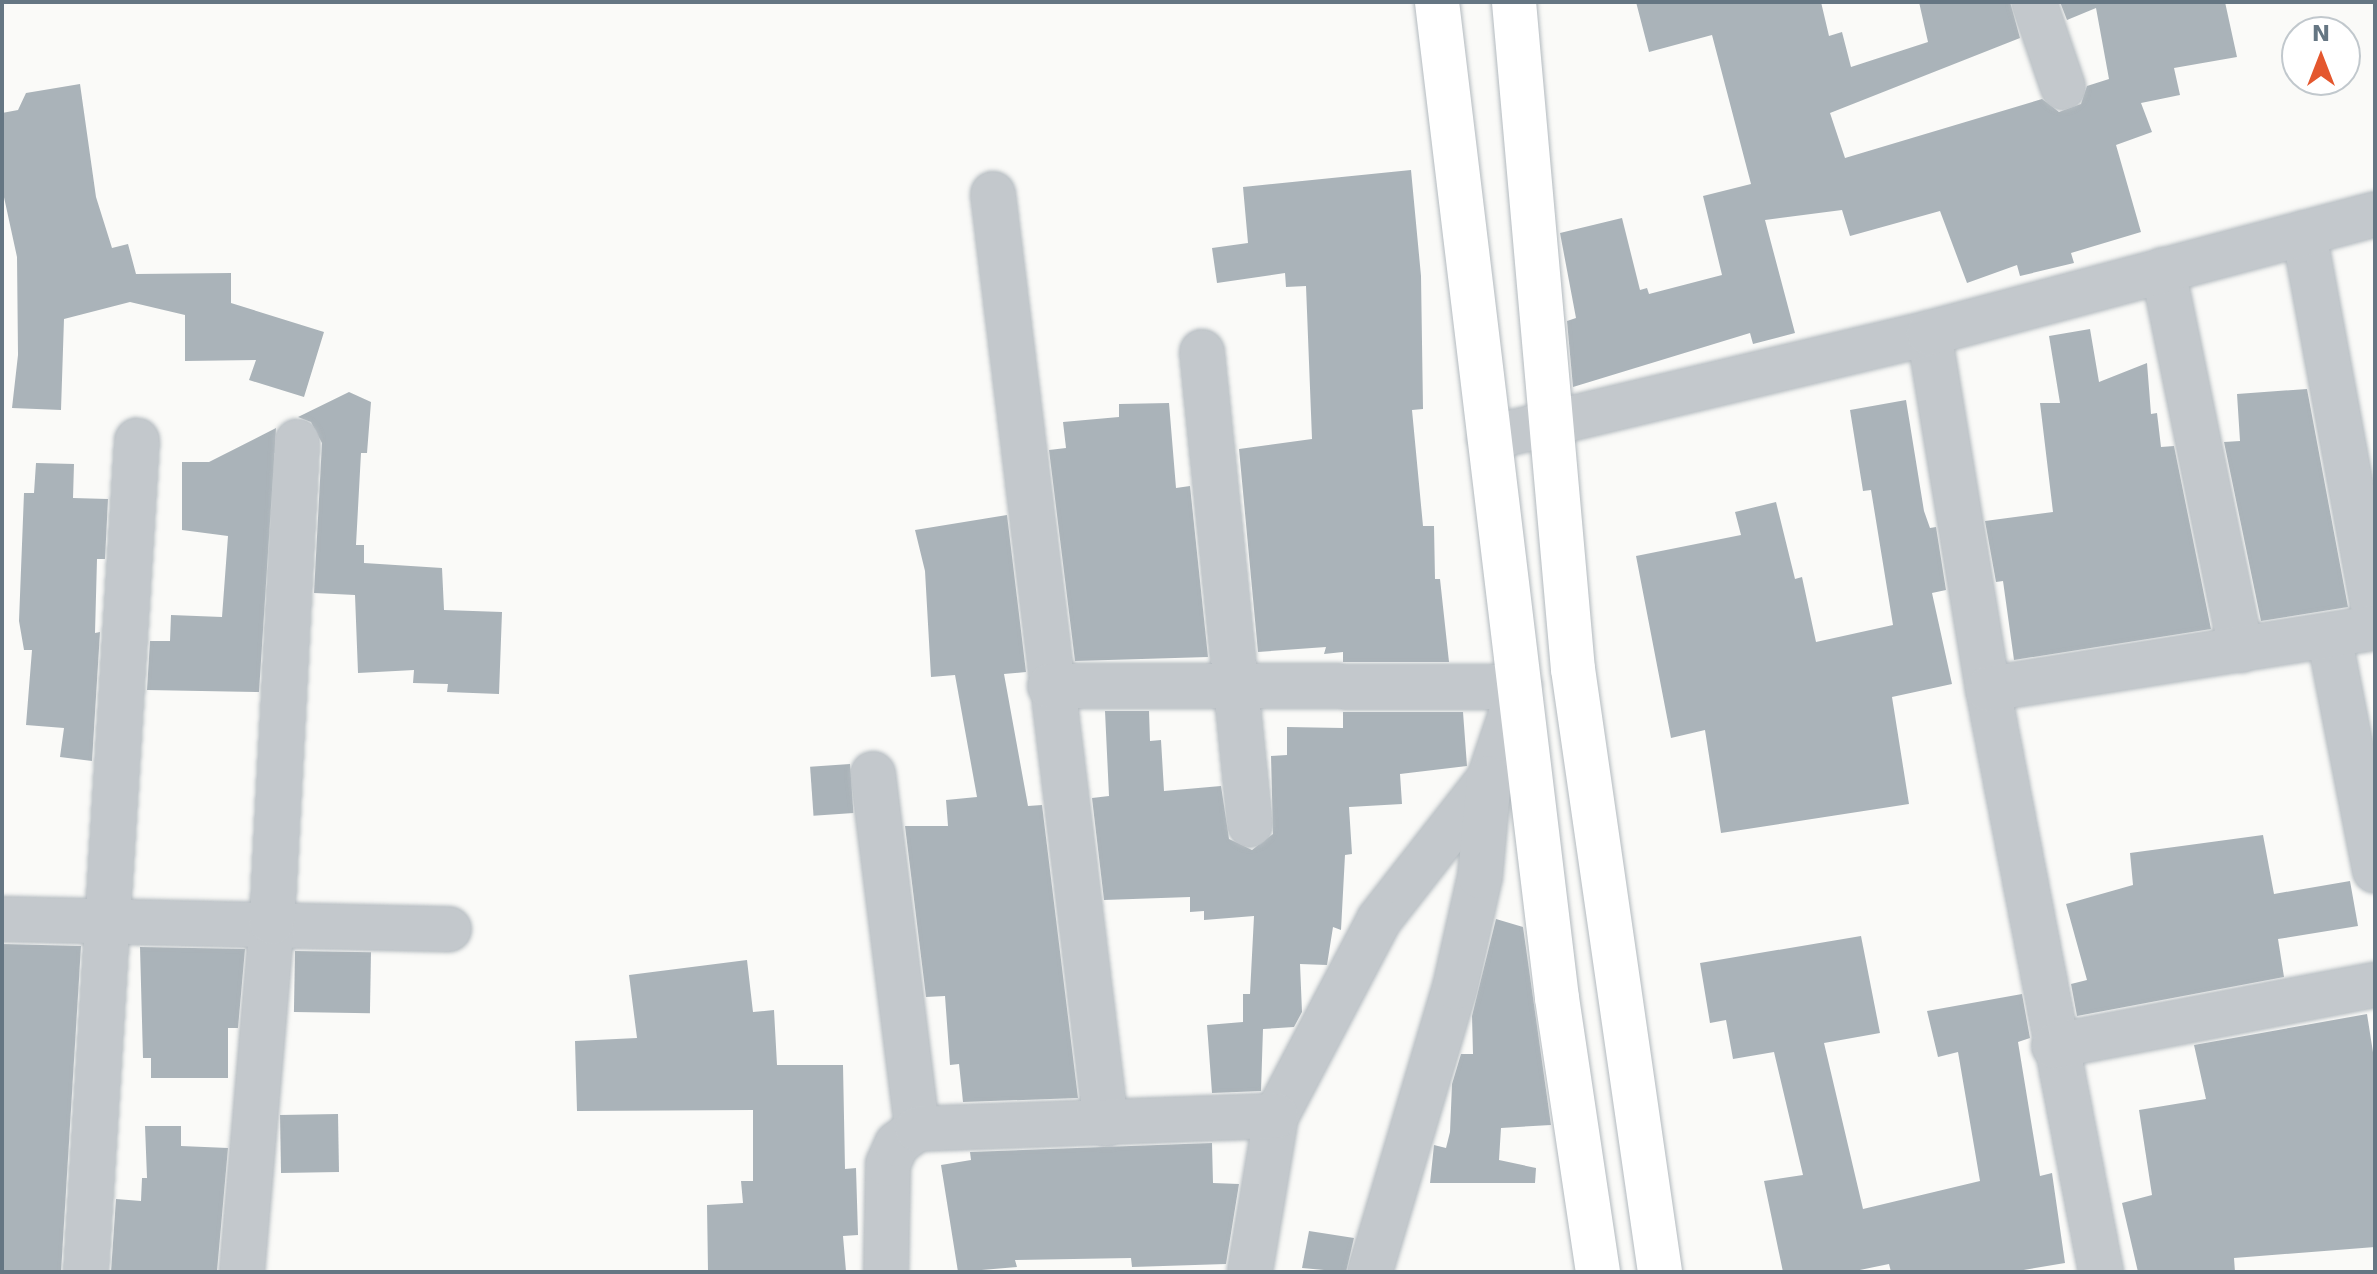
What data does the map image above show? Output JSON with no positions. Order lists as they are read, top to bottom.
{
  "north": "top"
}
